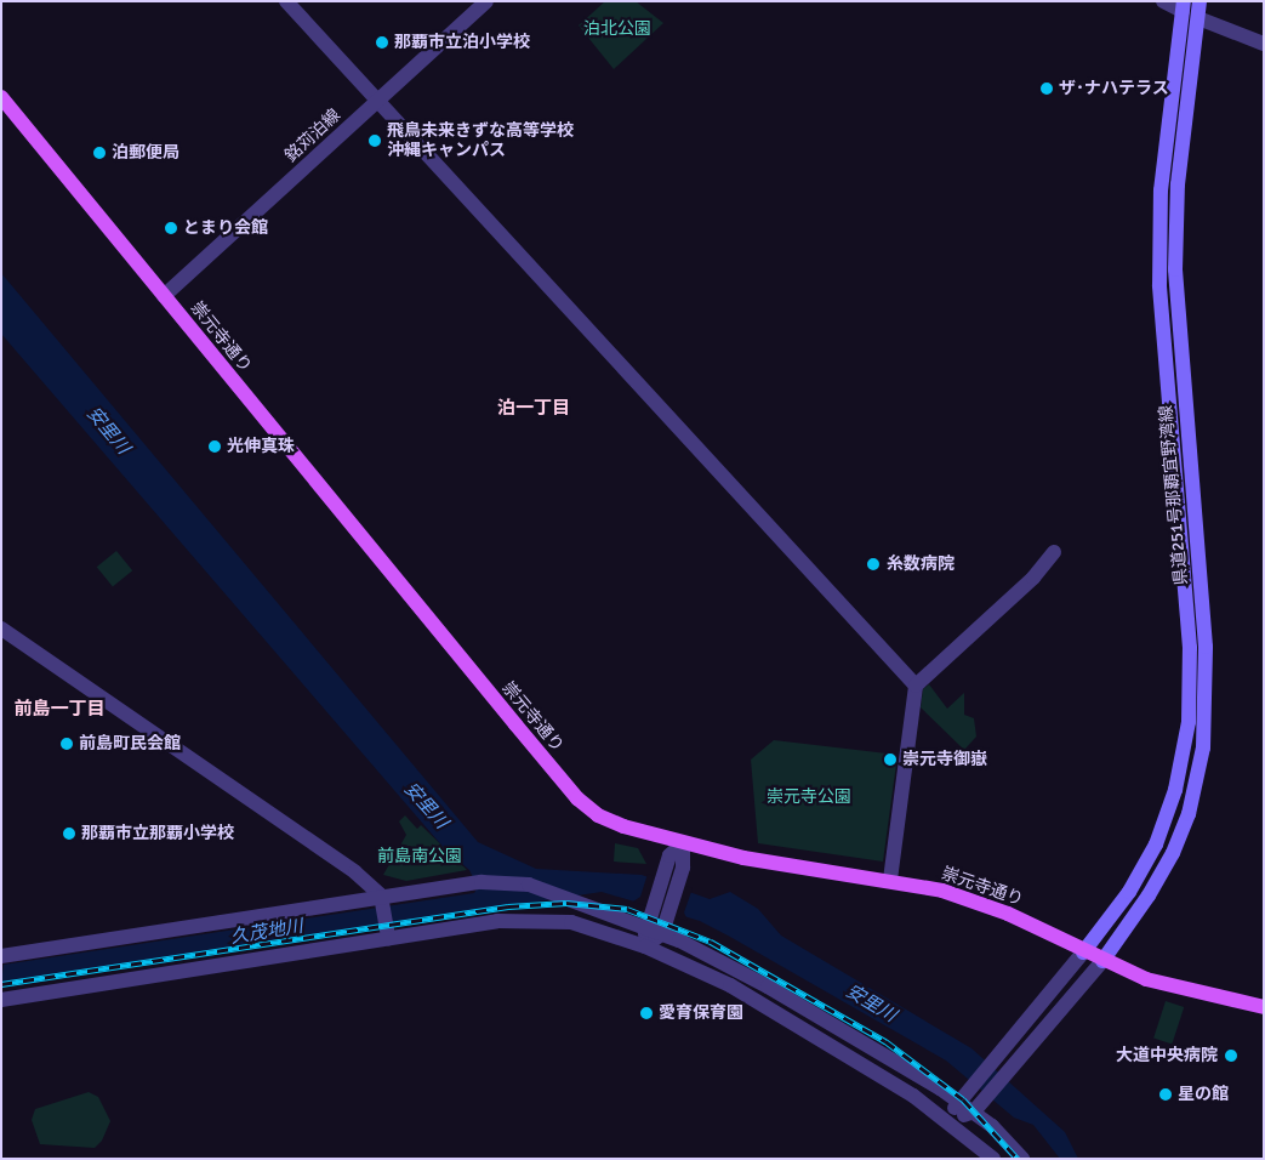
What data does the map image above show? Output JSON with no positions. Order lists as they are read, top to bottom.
{
  "streets": {
    "main road": ["崇元寺通り", "県道251号那覇宜野湾線"],
    "street": ["銘苅泊線"]
  },
  "crossings": [
    ["銘苅泊線", "崇元寺通り"],
    ["崇元寺通り", "県道251号那覇宜野湾線"]
  ],
  "districts": ["泊一丁目", "前島一丁目"],
  "water": ["安里川", "久茂地川"],
  "parks": ["泊北公園", "崇元寺公園", "前島南公園"],
  "places": [
    "那覇市立泊小学校",
    "ザ･ナハテラス",
    "飛鳥未来きずな高等学校 沖縄キャンパス",
    "泊郵便局",
    "とまり会館",
    "光伸真珠",
    "糸数病院",
    "前島町民会館",
    "崇元寺御嶽",
    "那覇市立那覇小学校",
    "愛育保育園",
    "大道中央病院",
    "星の館"
  ]
}
